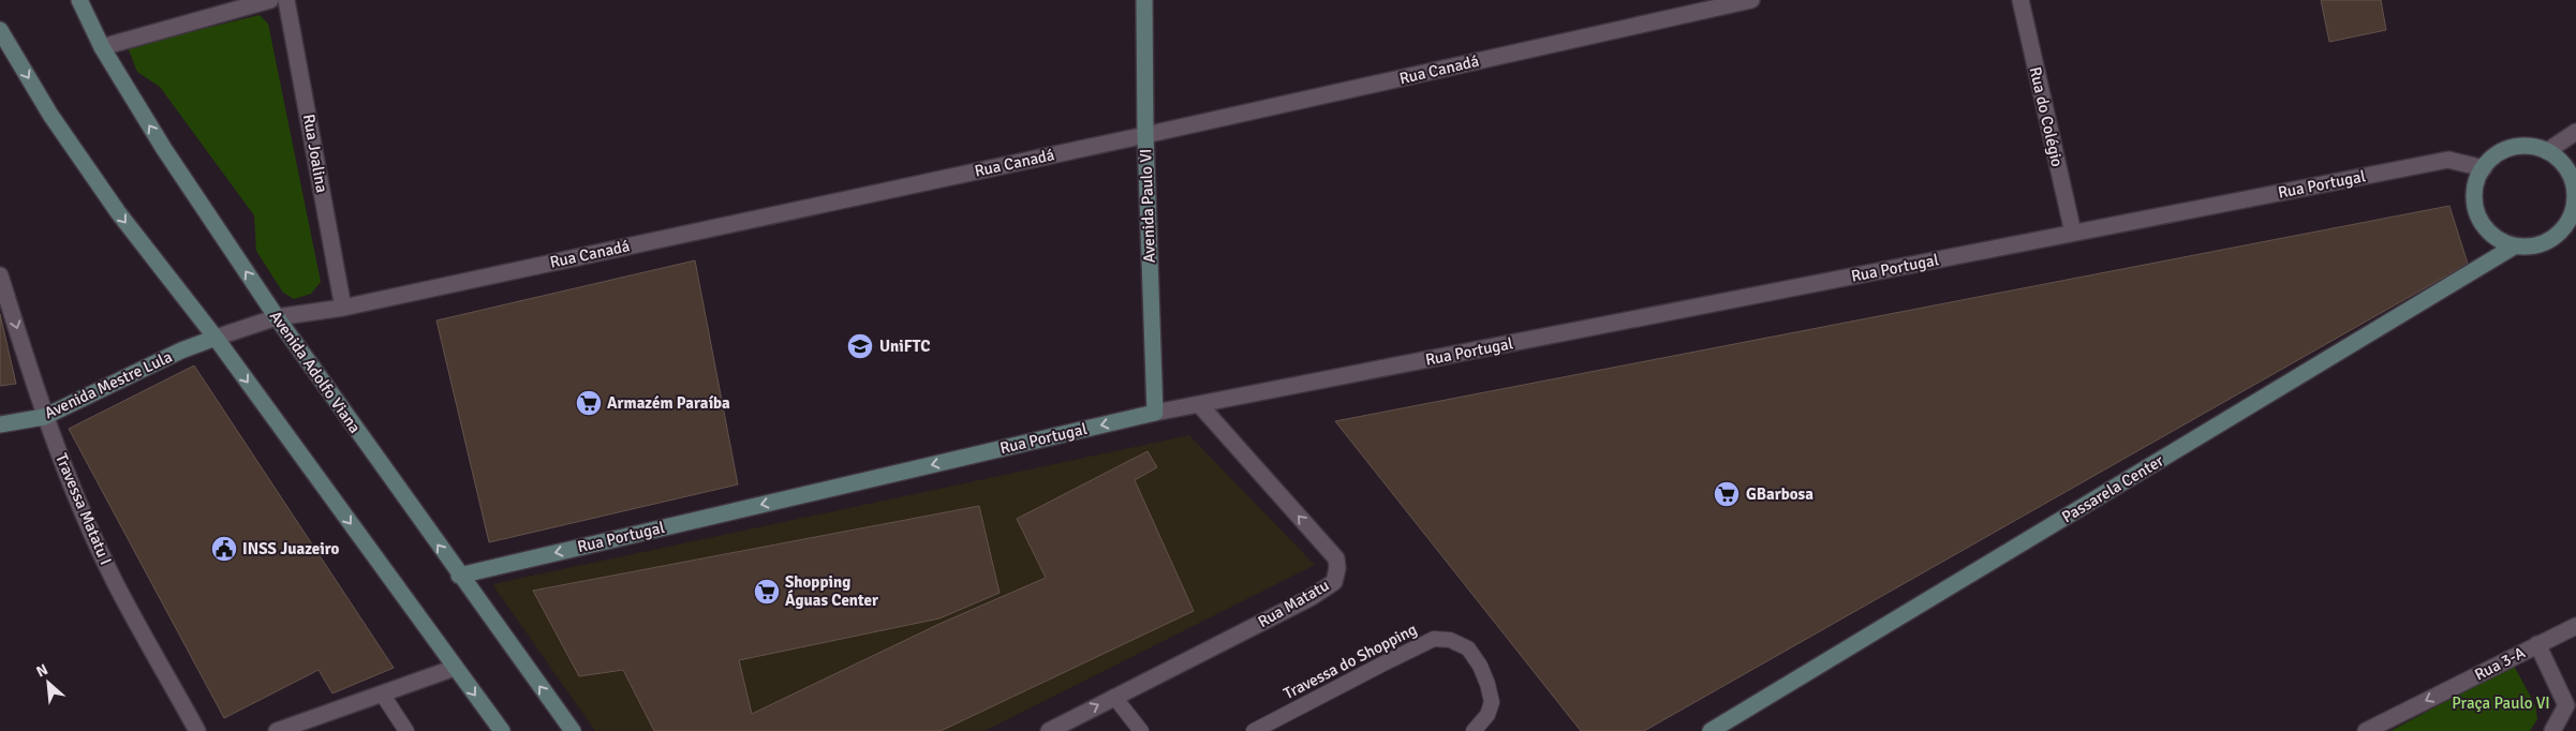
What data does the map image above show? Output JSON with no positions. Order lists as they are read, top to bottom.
{
  "streets": {
    "street": [
      "Rua Canadá",
      "Rua do Colégio",
      "Rua Joalina",
      "Rua Portugal",
      "Avenida Paulo VI",
      "Avenida Adolfo Viana",
      "Avenida Mestre Lula",
      "Passarela Center",
      "Travessa Matatu I",
      "Rua Matatu",
      "Rua 3-A"
    ],
    "lane": ["Travessa do Shopping"]
  },
  "crossings": [
    ["Rua Canadá", "Rua Joalina"],
    ["Rua Canadá", "Avenida Paulo VI"],
    ["Rua Canadá", "Avenida Adolfo Viana"],
    ["Rua Canadá", "Avenida Mestre Lula"],
    ["Rua do Colégio", "Rua Portugal"],
    ["Rua Portugal", "Avenida Paulo VI"],
    ["Rua Portugal", "Avenida Adolfo Viana"],
    ["Rua Portugal", "Passarela Center"],
    ["Rua Portugal", "Rua Matatu"],
    ["Avenida Mestre Lula", "Travessa Matatu I"]
  ],
  "one_way": ["Rua 3-A"],
  "parks": ["Praça Paulo VI"],
  "places": {
    "school or university": ["UniFTC"],
    "supermarket": ["Armazém Paraíba", "GBarbosa", "Shopping Águas Center"],
    "public building": ["INSS Juazeiro"]
  },
  "north": "top left"
}
